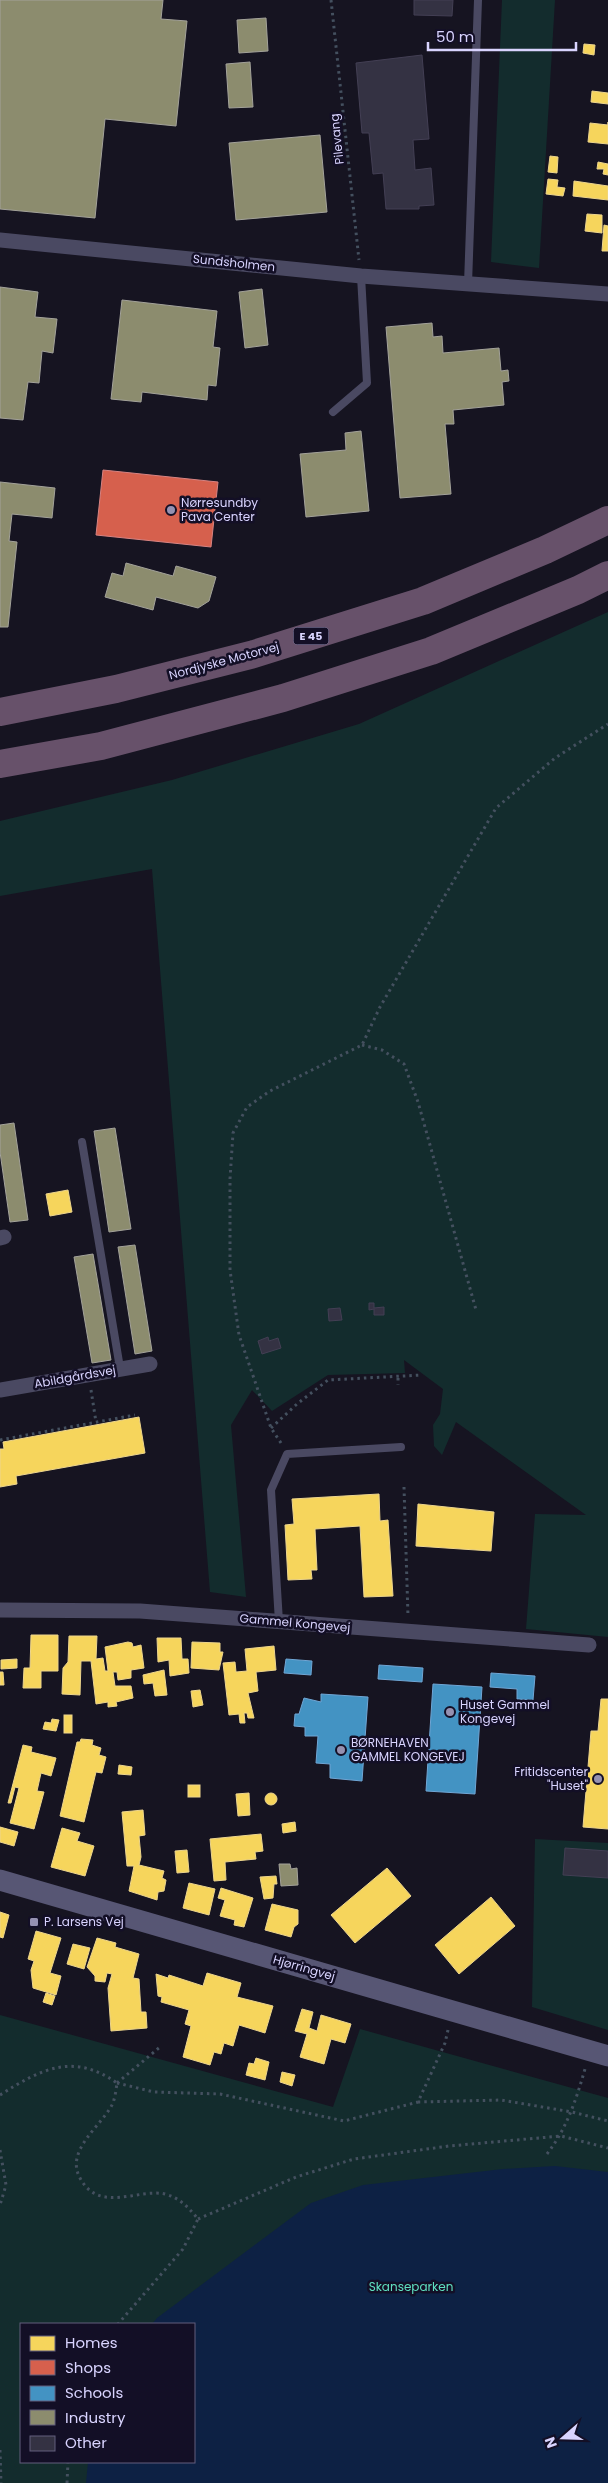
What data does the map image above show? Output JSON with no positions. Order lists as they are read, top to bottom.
{
  "streets": {
    "highway": ["E 45", "Nordjyske Motorvej"],
    "main road": ["Hjørringvej"],
    "street": ["Sundsholmen", "Abildgårdsvej", "Gammel Kongevej"],
    "path": ["Pilevang"]
  },
  "crossings": [
    ["Pilevang", "Sundsholmen"]
  ],
  "parks": ["Skanseparken"],
  "places": {
    "other": [
      "Nørresundby Pava Center",
      "Huset Gammel Kongevej",
      "BØRNEHAVEN GAMMEL KONGEVEJ",
      "Fritidscenter \"Huset\""
    ],
    "transit": ["P. Larsens Vej"]
  },
  "legend": [
    "Homes",
    "Shops",
    "Schools",
    "Industry",
    "Other"
  ],
  "scale_bar": "50 m",
  "north": "left"
}
